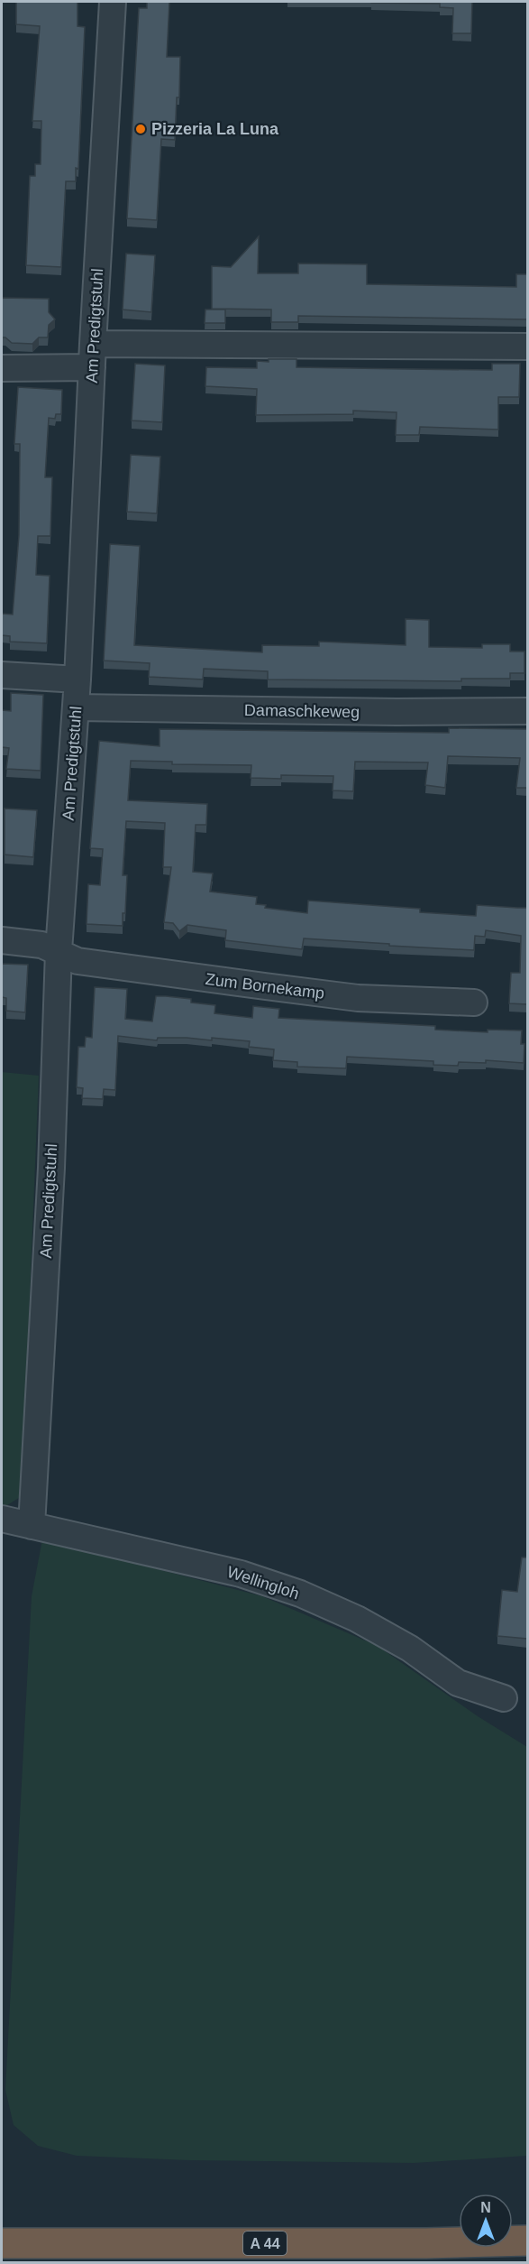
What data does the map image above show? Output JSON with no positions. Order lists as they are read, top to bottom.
{
  "streets": {
    "highway": ["A 44"],
    "street": [
      "Am Predigtstuhl",
      "Damaschkeweg",
      "Zum Bornekamp",
      "Wellingloh"
    ]
  },
  "crossings": [
    ["Am Predigtstuhl", "Damaschkeweg"],
    ["Am Predigtstuhl", "Zum Bornekamp"],
    ["Am Predigtstuhl", "Wellingloh"]
  ],
  "places": ["Pizzeria La Luna"],
  "north": "top"
}
